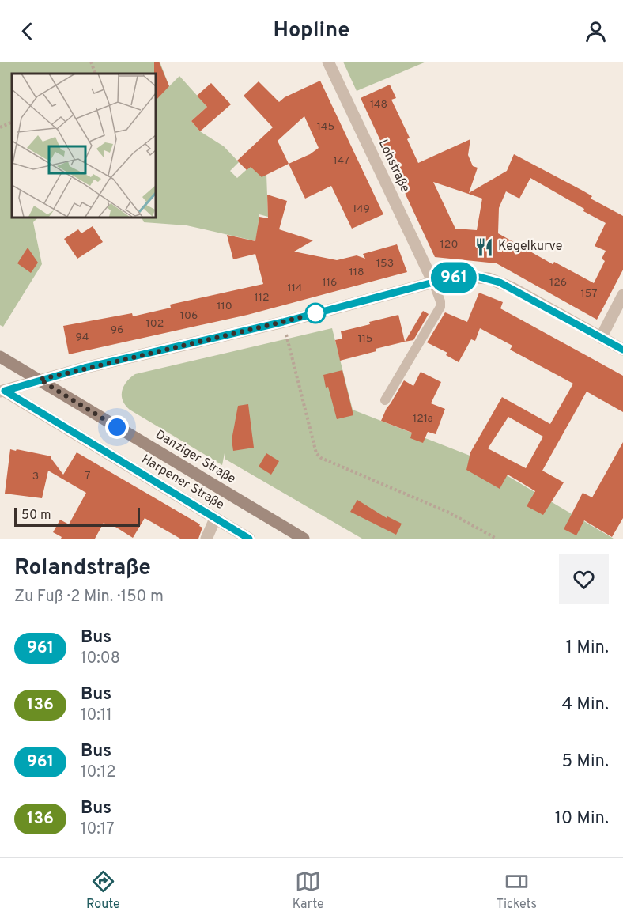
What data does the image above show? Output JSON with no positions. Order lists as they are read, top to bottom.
{
  "streets": {
    "main road": ["Danziger Straße"],
    "street": ["Lohstraße", "Harpener Straße"]
  },
  "places": {
    "restaurant": ["Kegelkurve"]
  },
  "lines": ["bus line 961"],
  "house_numbers": [
    "148",
    "145",
    "147",
    "149",
    "120",
    "153",
    "118",
    "116",
    "126",
    "114",
    "157",
    "112",
    "110",
    "106",
    "102",
    "96",
    "94",
    "115",
    "121a",
    "7",
    "3"
  ],
  "scale_bar": "50 m",
  "page": {
    "header": "Hopline",
    "on_map": "961",
    "scale": "50 m",
    "heading": ["Rolandstraße", "Zu Fuß · 2 Min. · 150 m"],
    "list": [
      {
        "mark": "961",
        "name": "Bus",
        "note": "10:08",
        "value": "1 Min."
      },
      {
        "mark": "136",
        "name": "Bus",
        "note": "10:11",
        "value": "4 Min."
      },
      {
        "mark": "961",
        "name": "Bus",
        "note": "10:12",
        "value": "5 Min."
      },
      {
        "mark": "136",
        "name": "Bus",
        "note": "10:17",
        "value": "10 Min."
      }
    ],
    "tabs": ["Route", "Karte", "Tickets"]
  }
}
